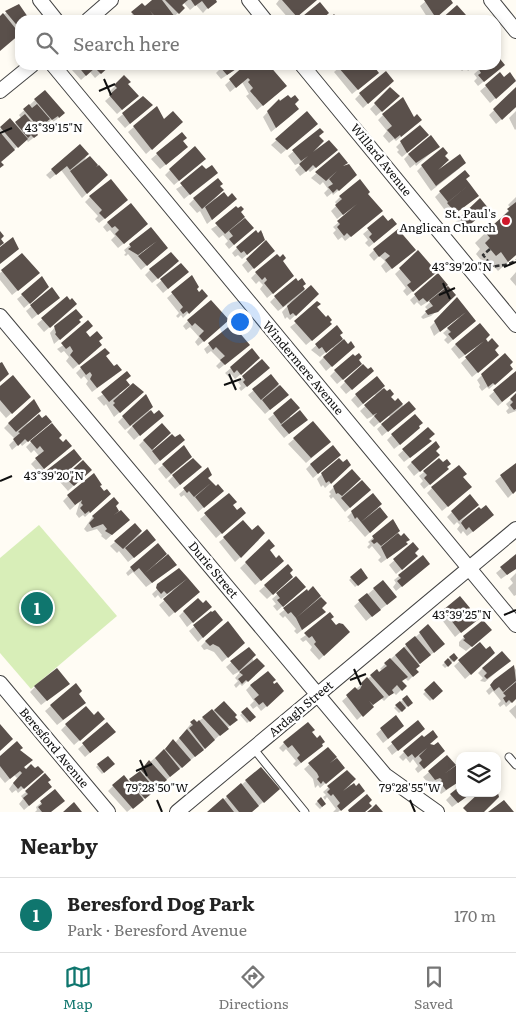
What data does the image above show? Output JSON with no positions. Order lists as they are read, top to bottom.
{
  "streets": {
    "street": [
      "Willard Avenue",
      "Windermere Avenue",
      "Durie Street",
      "Ardagh Street",
      "Beresford Avenue"
    ]
  },
  "crossings": [
    ["Windermere Avenue", "Ardagh Street"],
    ["Durie Street", "Ardagh Street"]
  ],
  "places": ["St. Paul's Anglican Church"],
  "page": {
    "search": "Search here",
    "pins": "1",
    "heading": "Nearby",
    "list": [
      {
        "mark": "1",
        "name": "Beresford Dog Park",
        "note": "Park · Beresford Avenue",
        "value": "170 m"
      }
    ],
    "nav": ["Map", "Directions", "Saved"]
  },
  "coordinates": [
    "43°39'15\"N",
    "43°39'20\"N",
    "43°39'25\"N",
    "79°28'50\"W",
    "79°28'55\"W"
  ]
}
